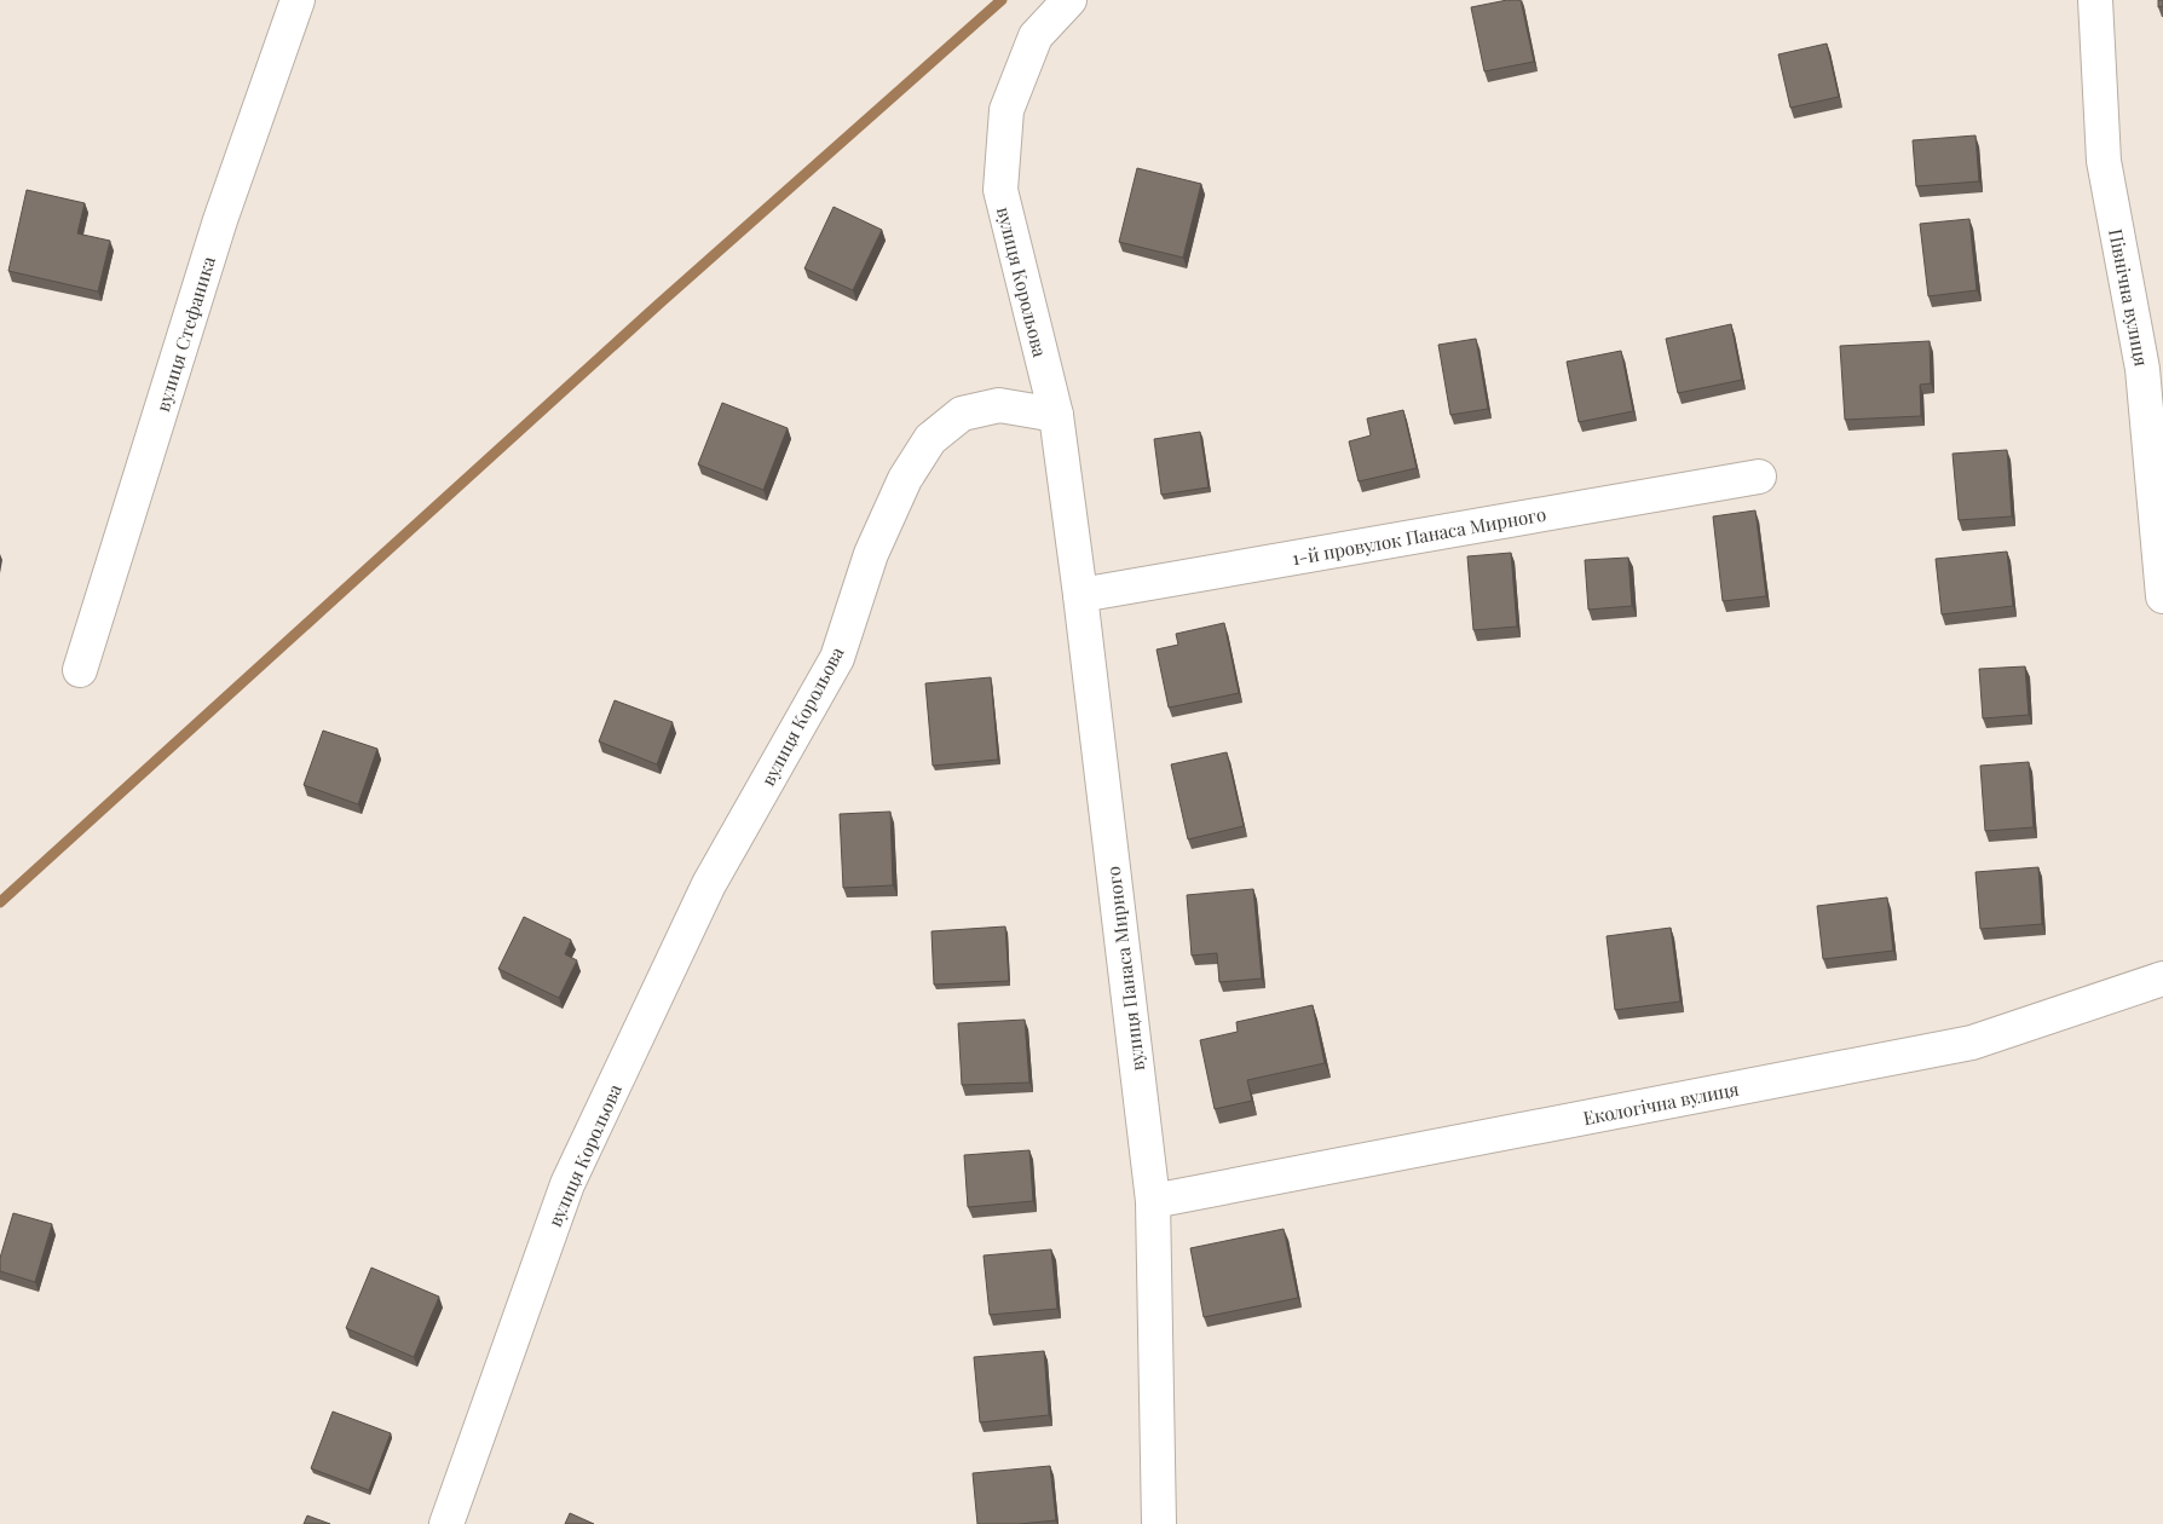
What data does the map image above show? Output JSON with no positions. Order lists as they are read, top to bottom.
{
  "streets": {
    "street": [
      "вулиця Корольова",
      "Північна вулиця",
      "вулиця Стефаника",
      "1-й провулок Панаса Мирного",
      "вулиця Панаса Мирного",
      "Екологічна вулиця"
    ]
  },
  "crossings": [
    ["вулиця Корольова", "вулиця Панаса Мирного"],
    ["1-й провулок Панаса Мирного", "вулиця Панаса Мирного"],
    ["вулиця Панаса Мирного", "Екологічна вулиця"]
  ]
}
